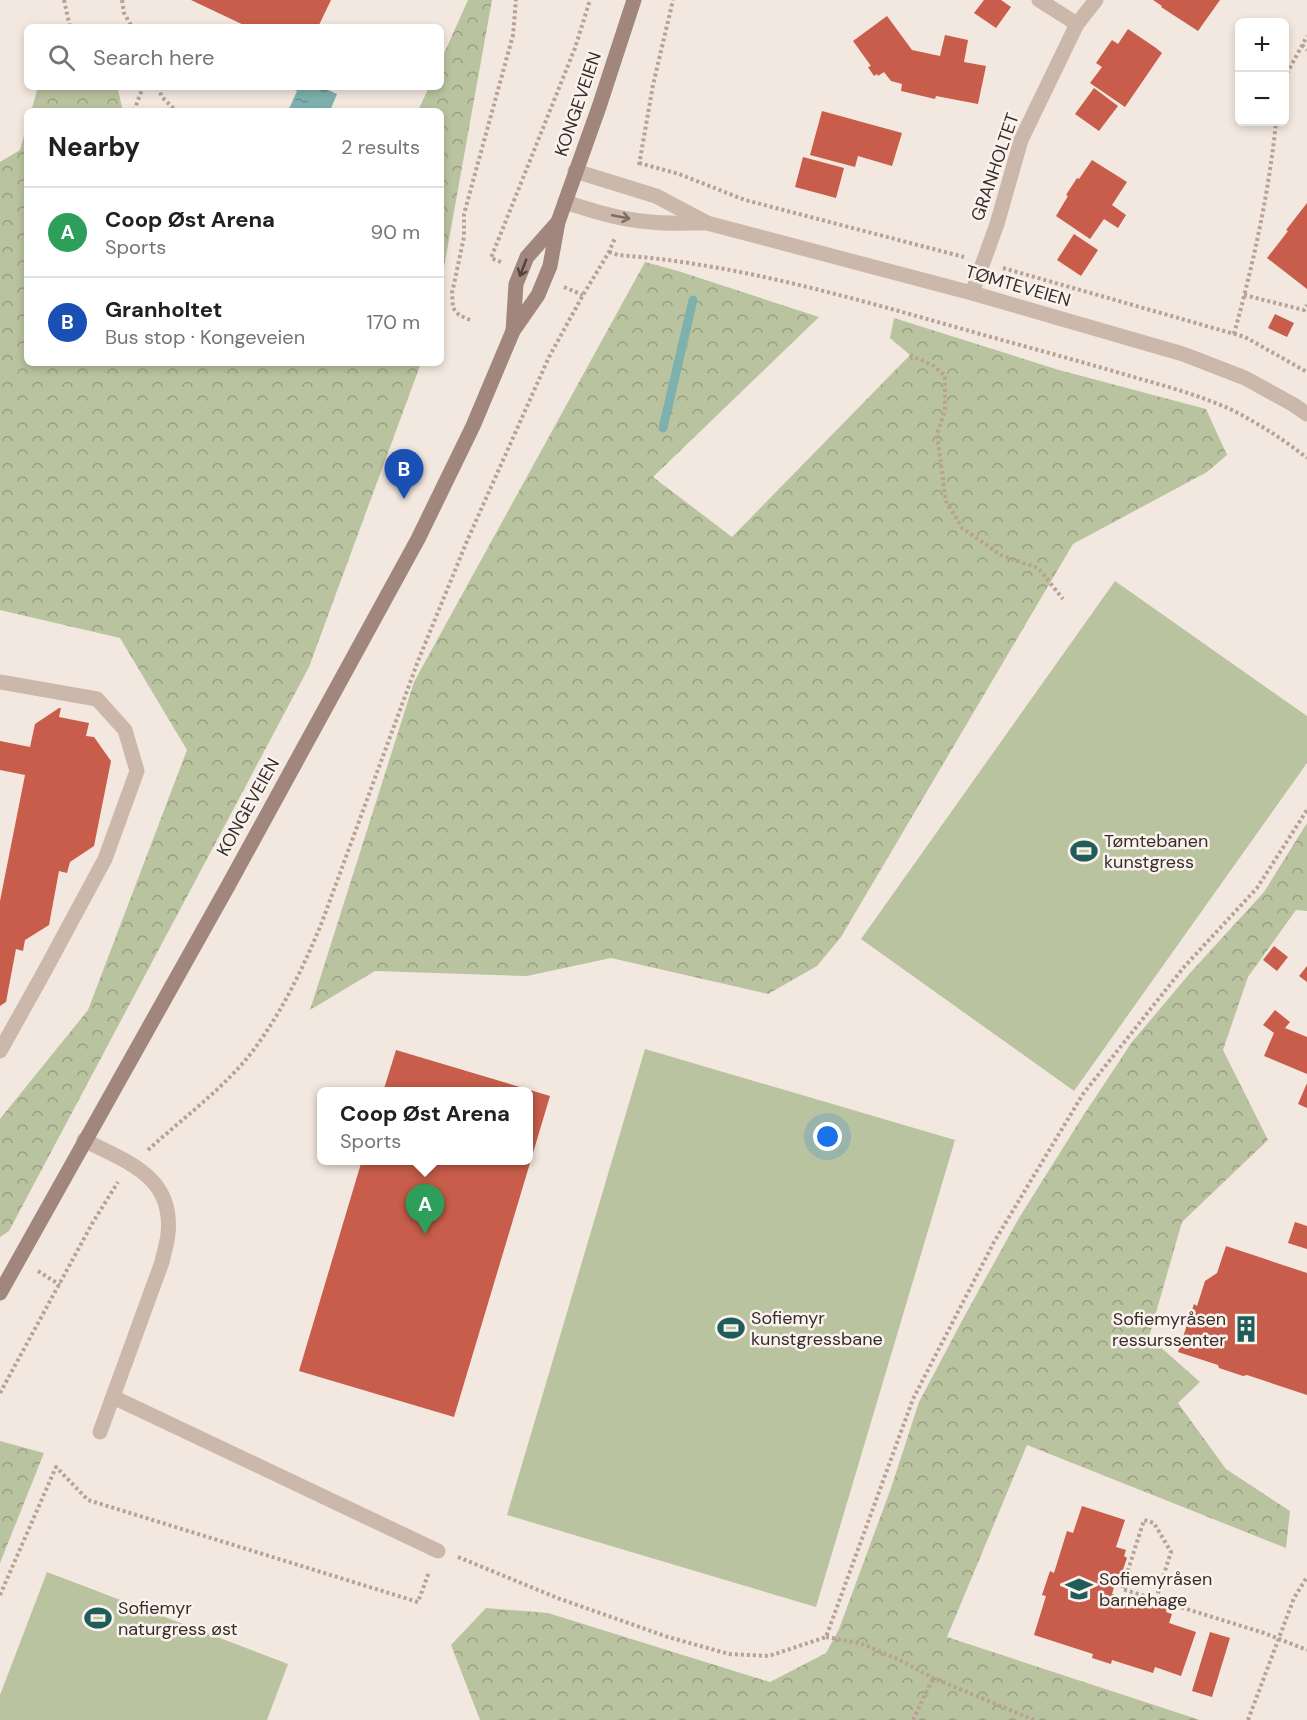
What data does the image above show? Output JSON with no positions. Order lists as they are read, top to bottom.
{
  "streets": {
    "main road": ["KONGEVEIEN"],
    "street": ["GRANHOLTET", "TØMTEVEIEN"]
  },
  "crossings": [
    ["KONGEVEIEN", "TØMTEVEIEN"],
    ["GRANHOLTET", "TØMTEVEIEN"]
  ],
  "places": {
    "sports": ["Tømtebanen kunstgress", "Sofiemyr kunstgressbane", "Sofiemyr naturgress øst"],
    "building": ["Sofiemyråsen ressurssenter"],
    "school or university": ["Sofiemyråsen barnehage"]
  },
  "page": {
    "map_buttons": ["+", "−"],
    "search": "Search here",
    "heading": ["Nearby", "2 results"],
    "list": [
      {
        "mark": "A",
        "name": "Coop Øst Arena",
        "note": "Sports",
        "value": "90 m"
      },
      {
        "mark": "B",
        "name": "Granholtet",
        "note": "Bus stop · Kongeveien",
        "value": "170 m"
      }
    ],
    "pins": ["B", "A"],
    "popup": ["Coop Øst Arena", "Sports"]
  }
}
